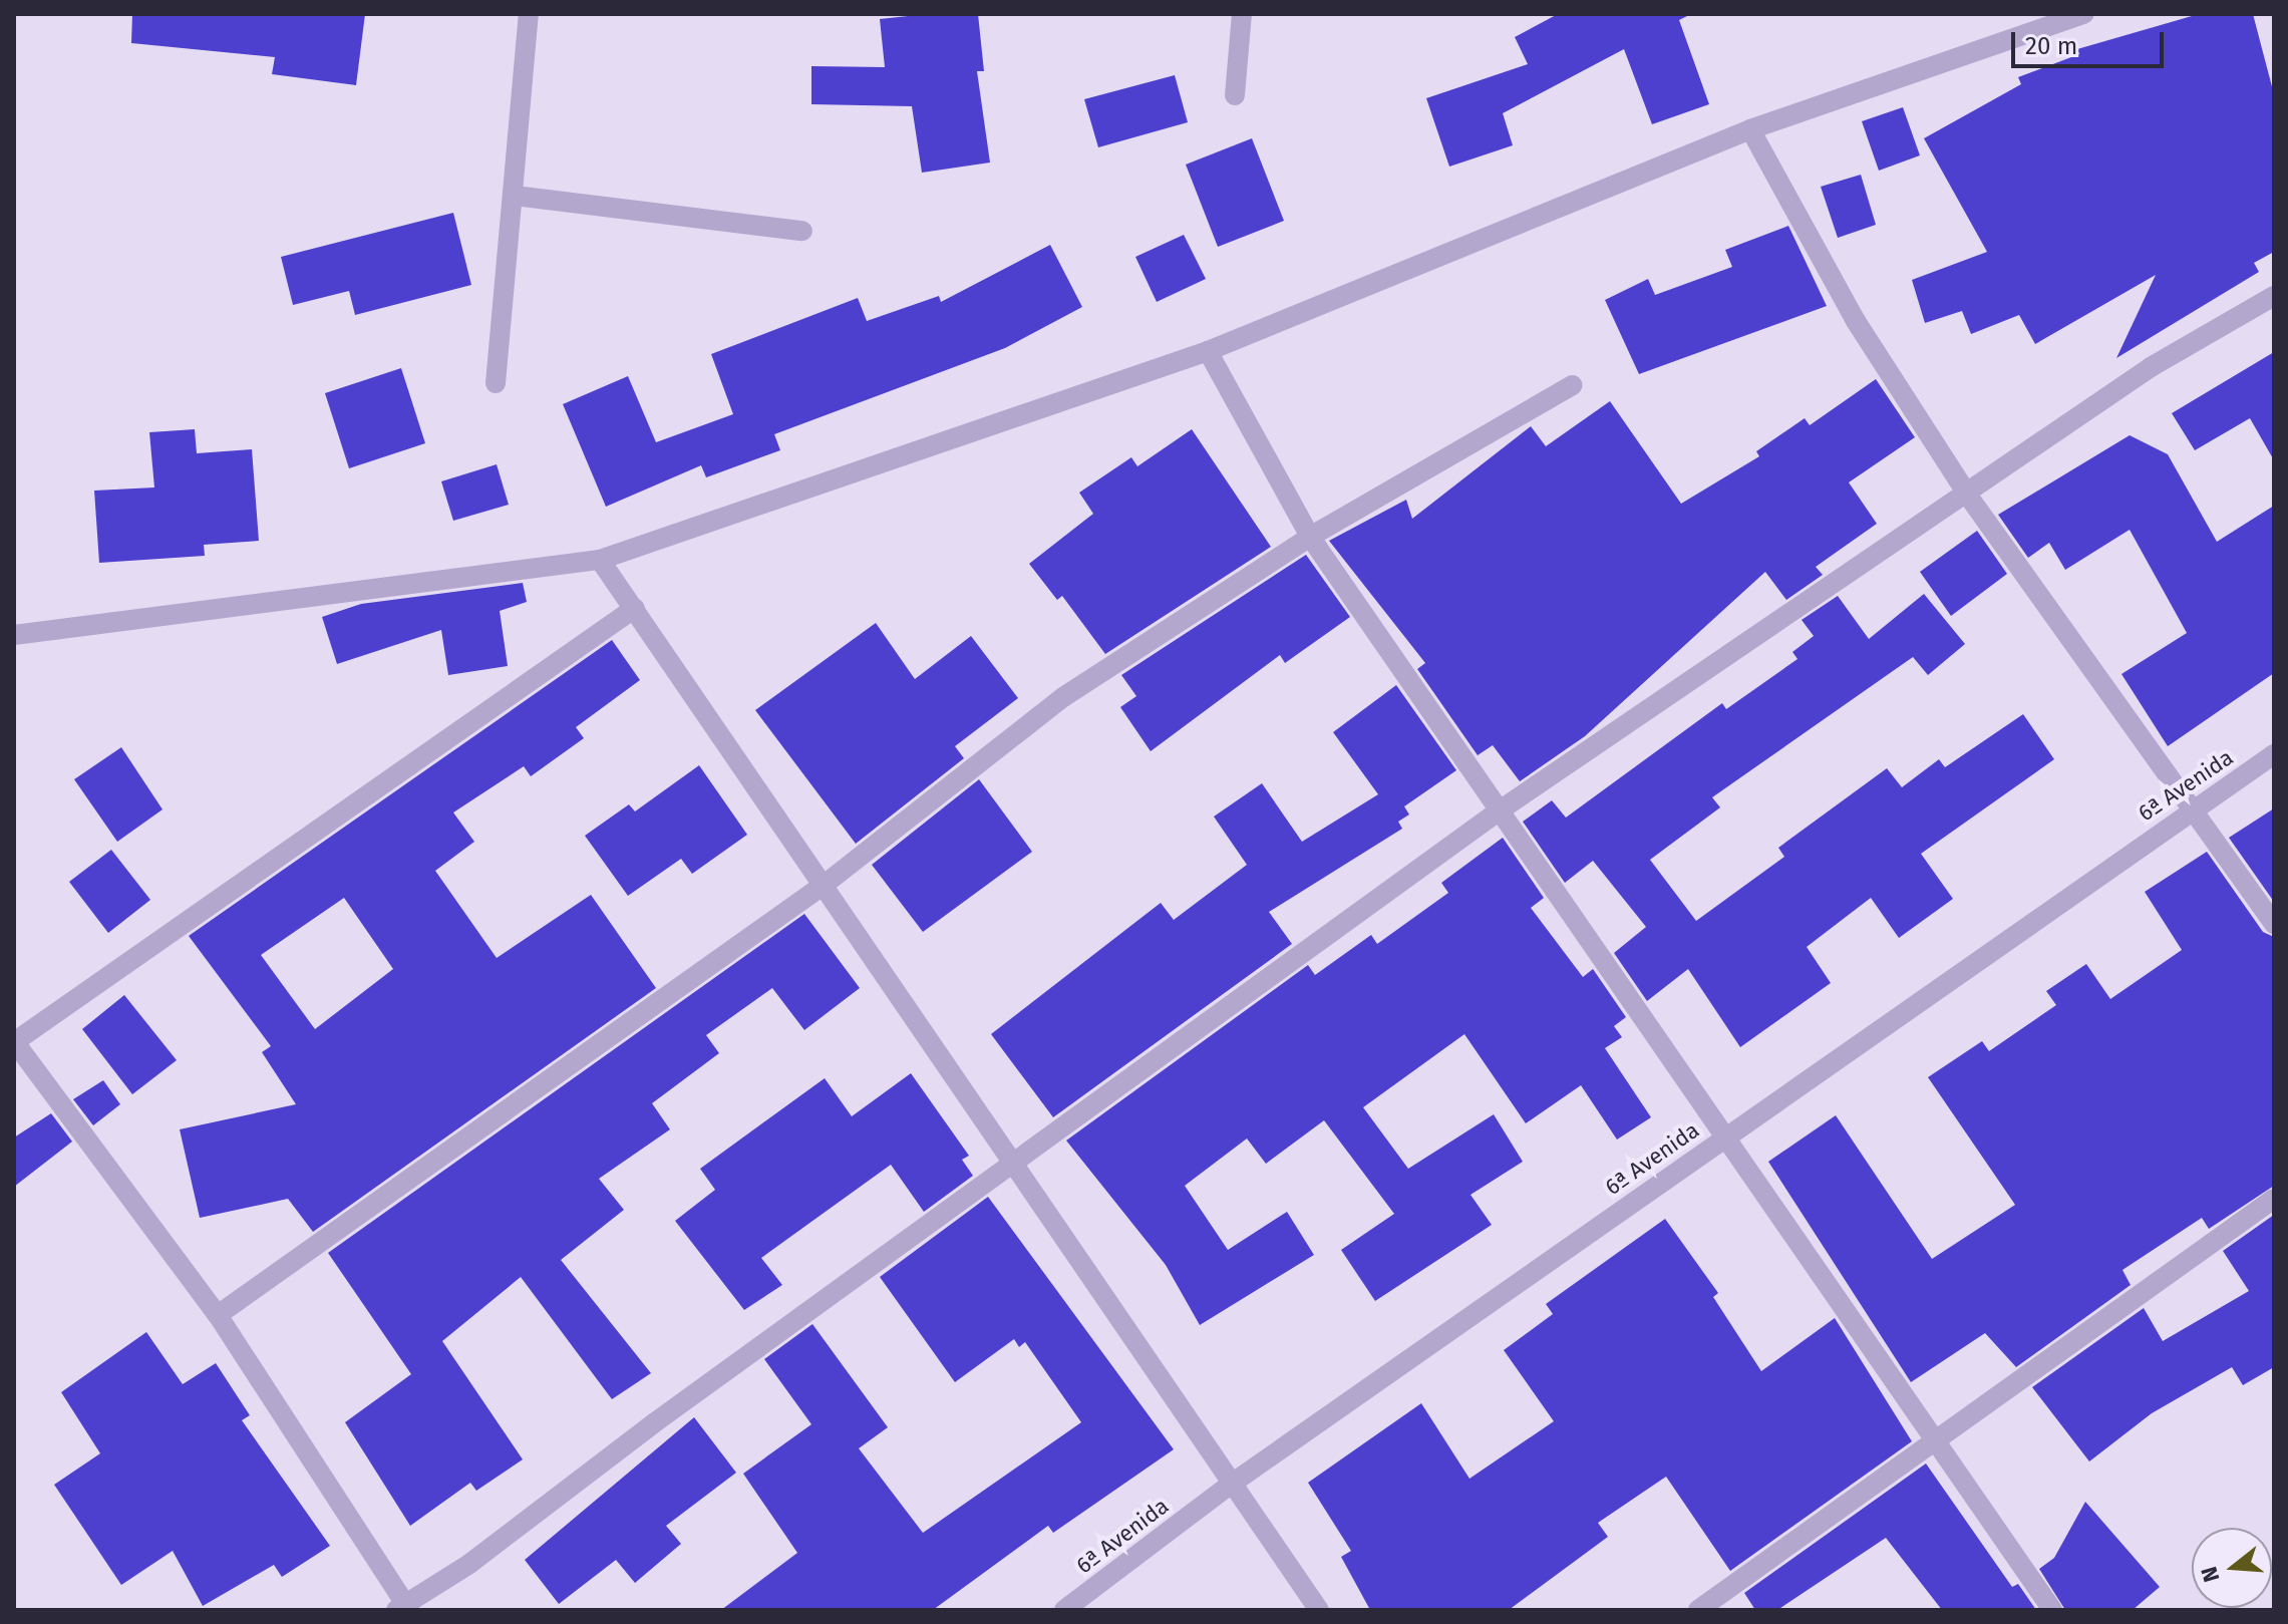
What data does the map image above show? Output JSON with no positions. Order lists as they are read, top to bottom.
{
  "streets": {
    "street": ["6ª Avenida"]
  },
  "scale_bar": "20 m",
  "north": "left"
}
